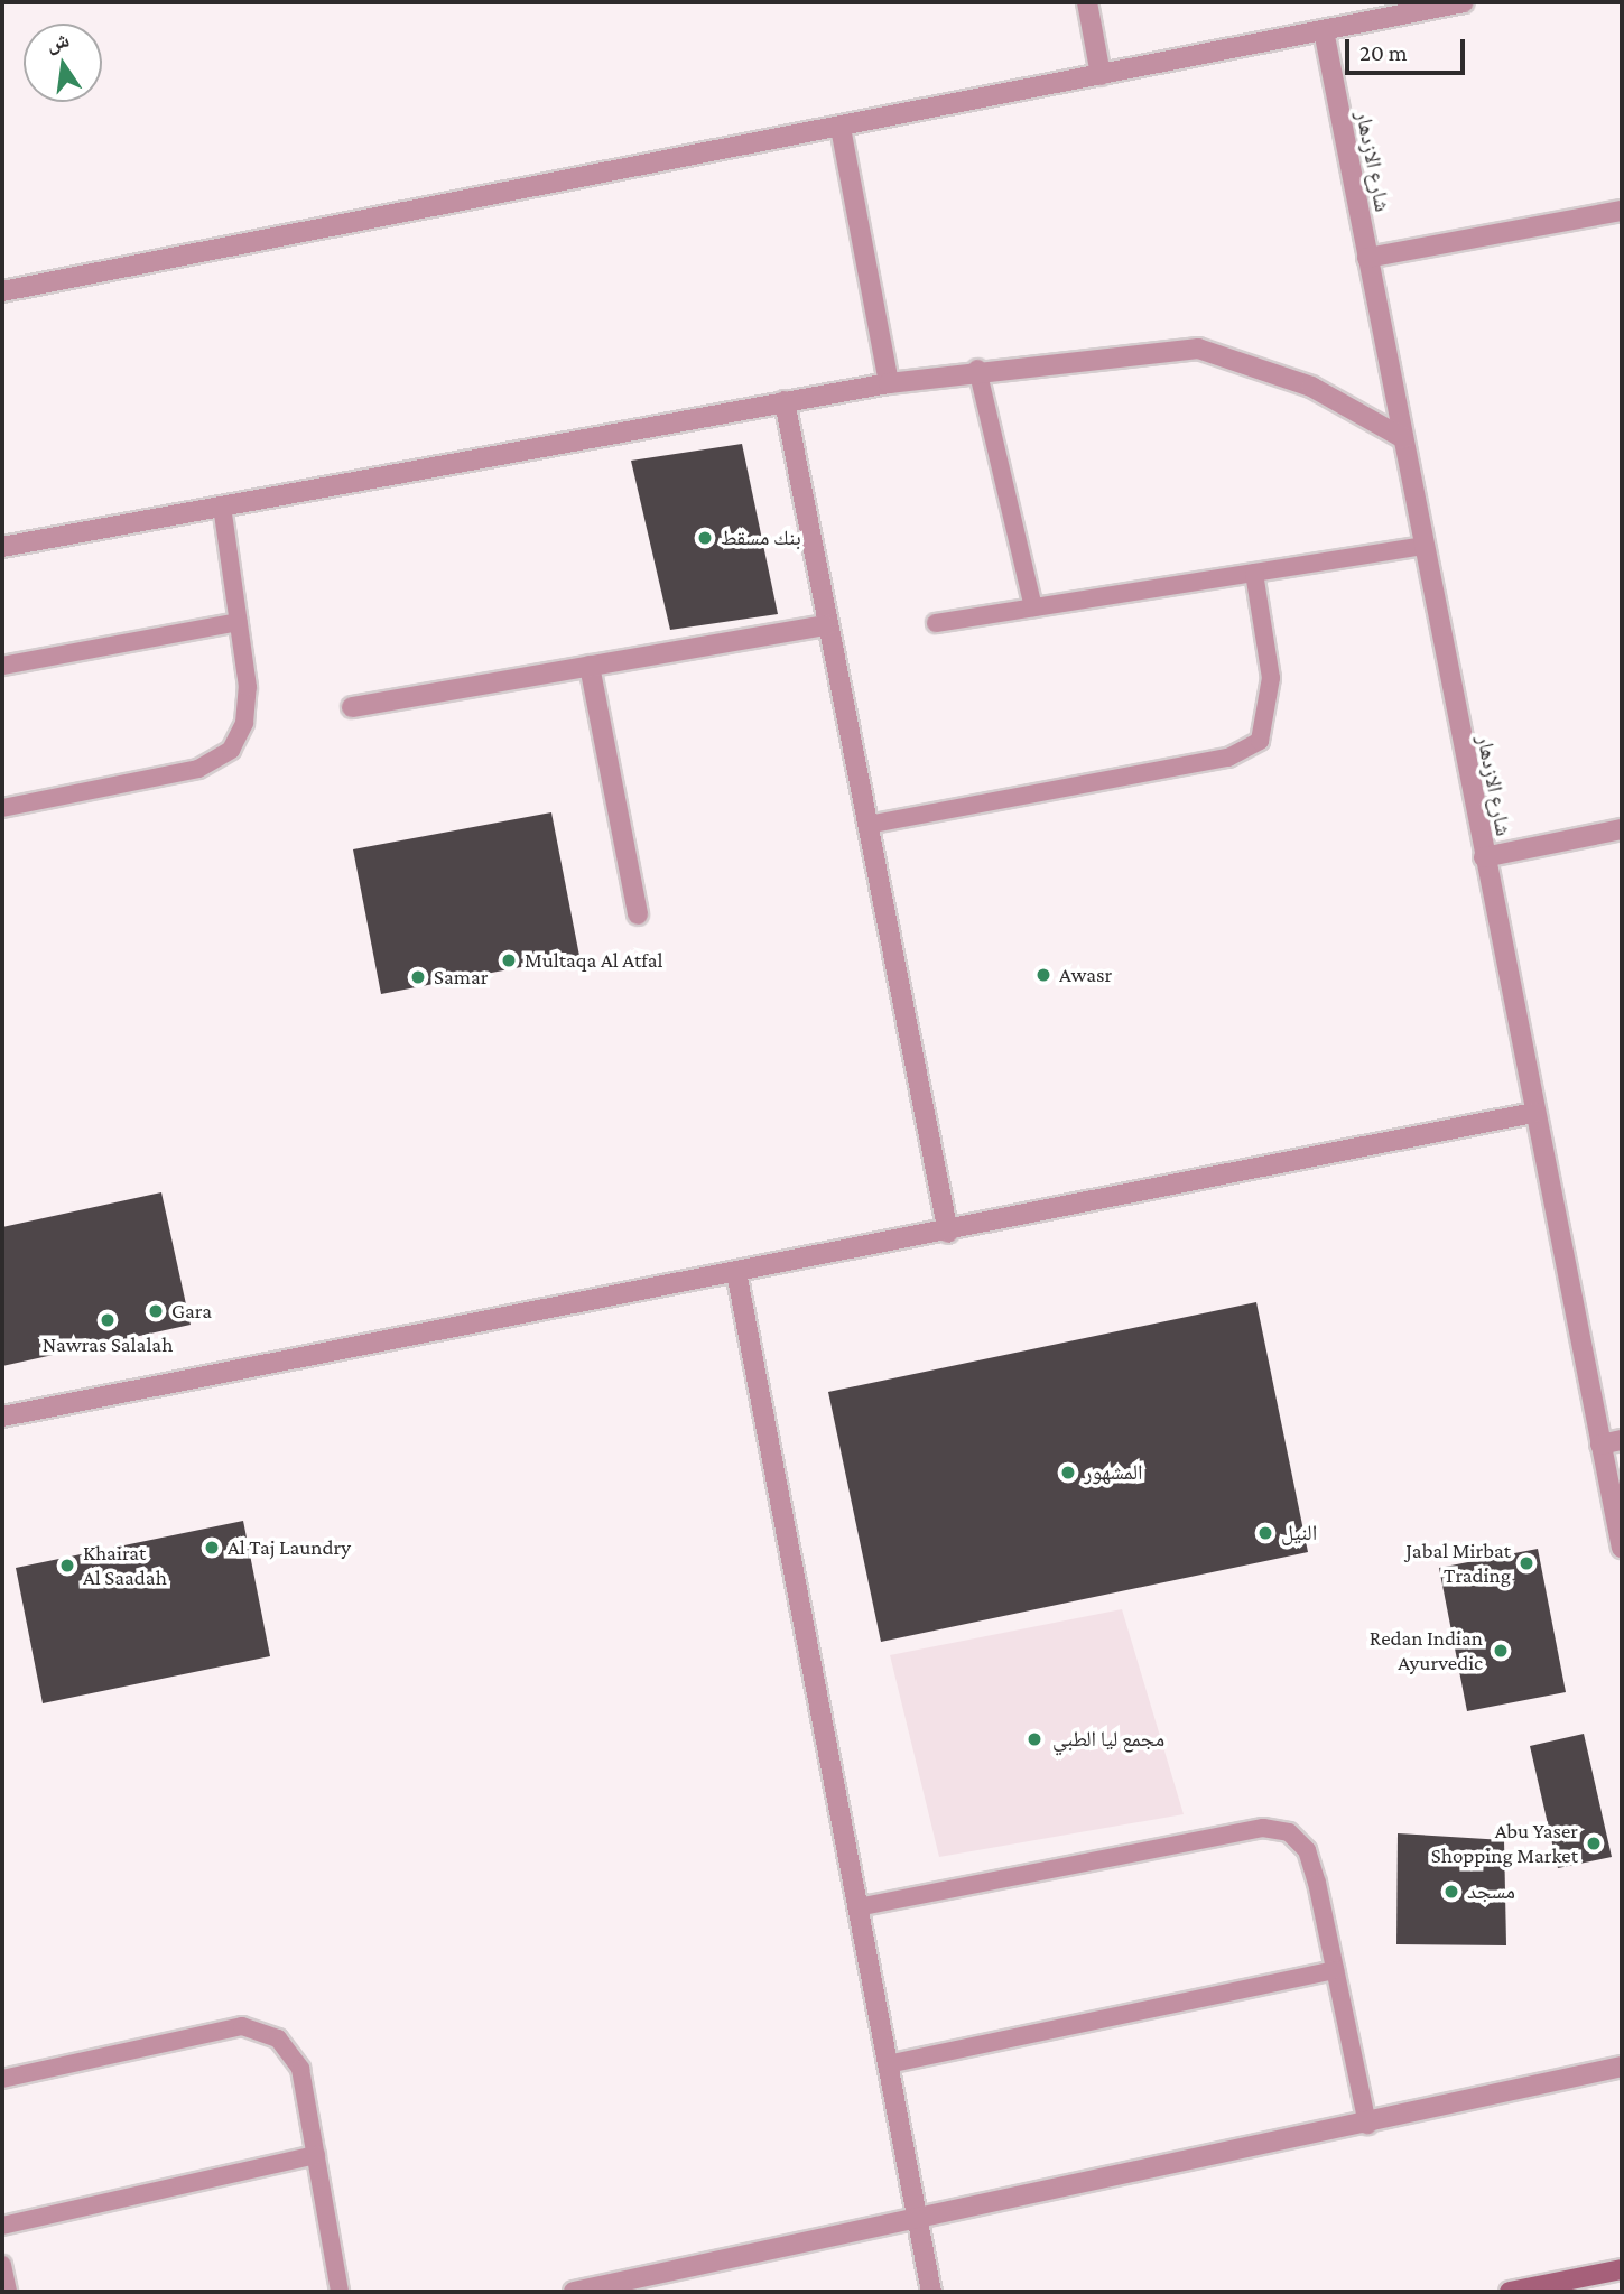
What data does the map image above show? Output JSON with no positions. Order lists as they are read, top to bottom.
{
  "streets": {
    "street": ["شارع الازدهار"]
  },
  "places": [
    "بنك مسقط",
    "Multaqa Al Atfal",
    "Awasr",
    "Samar",
    "Gara",
    "Nawras Salalah",
    "المشهور",
    "النيل",
    "Al Taj Laundry",
    "Jabal Mirbat Trading",
    "Khairat Al Saadah",
    "Redan Indian Ayurvedic",
    "مجمع ليا الطبي",
    "Abu Yaser Shopping Market",
    "مسجد"
  ],
  "scale_bar": "20 m",
  "north": "top"
}
